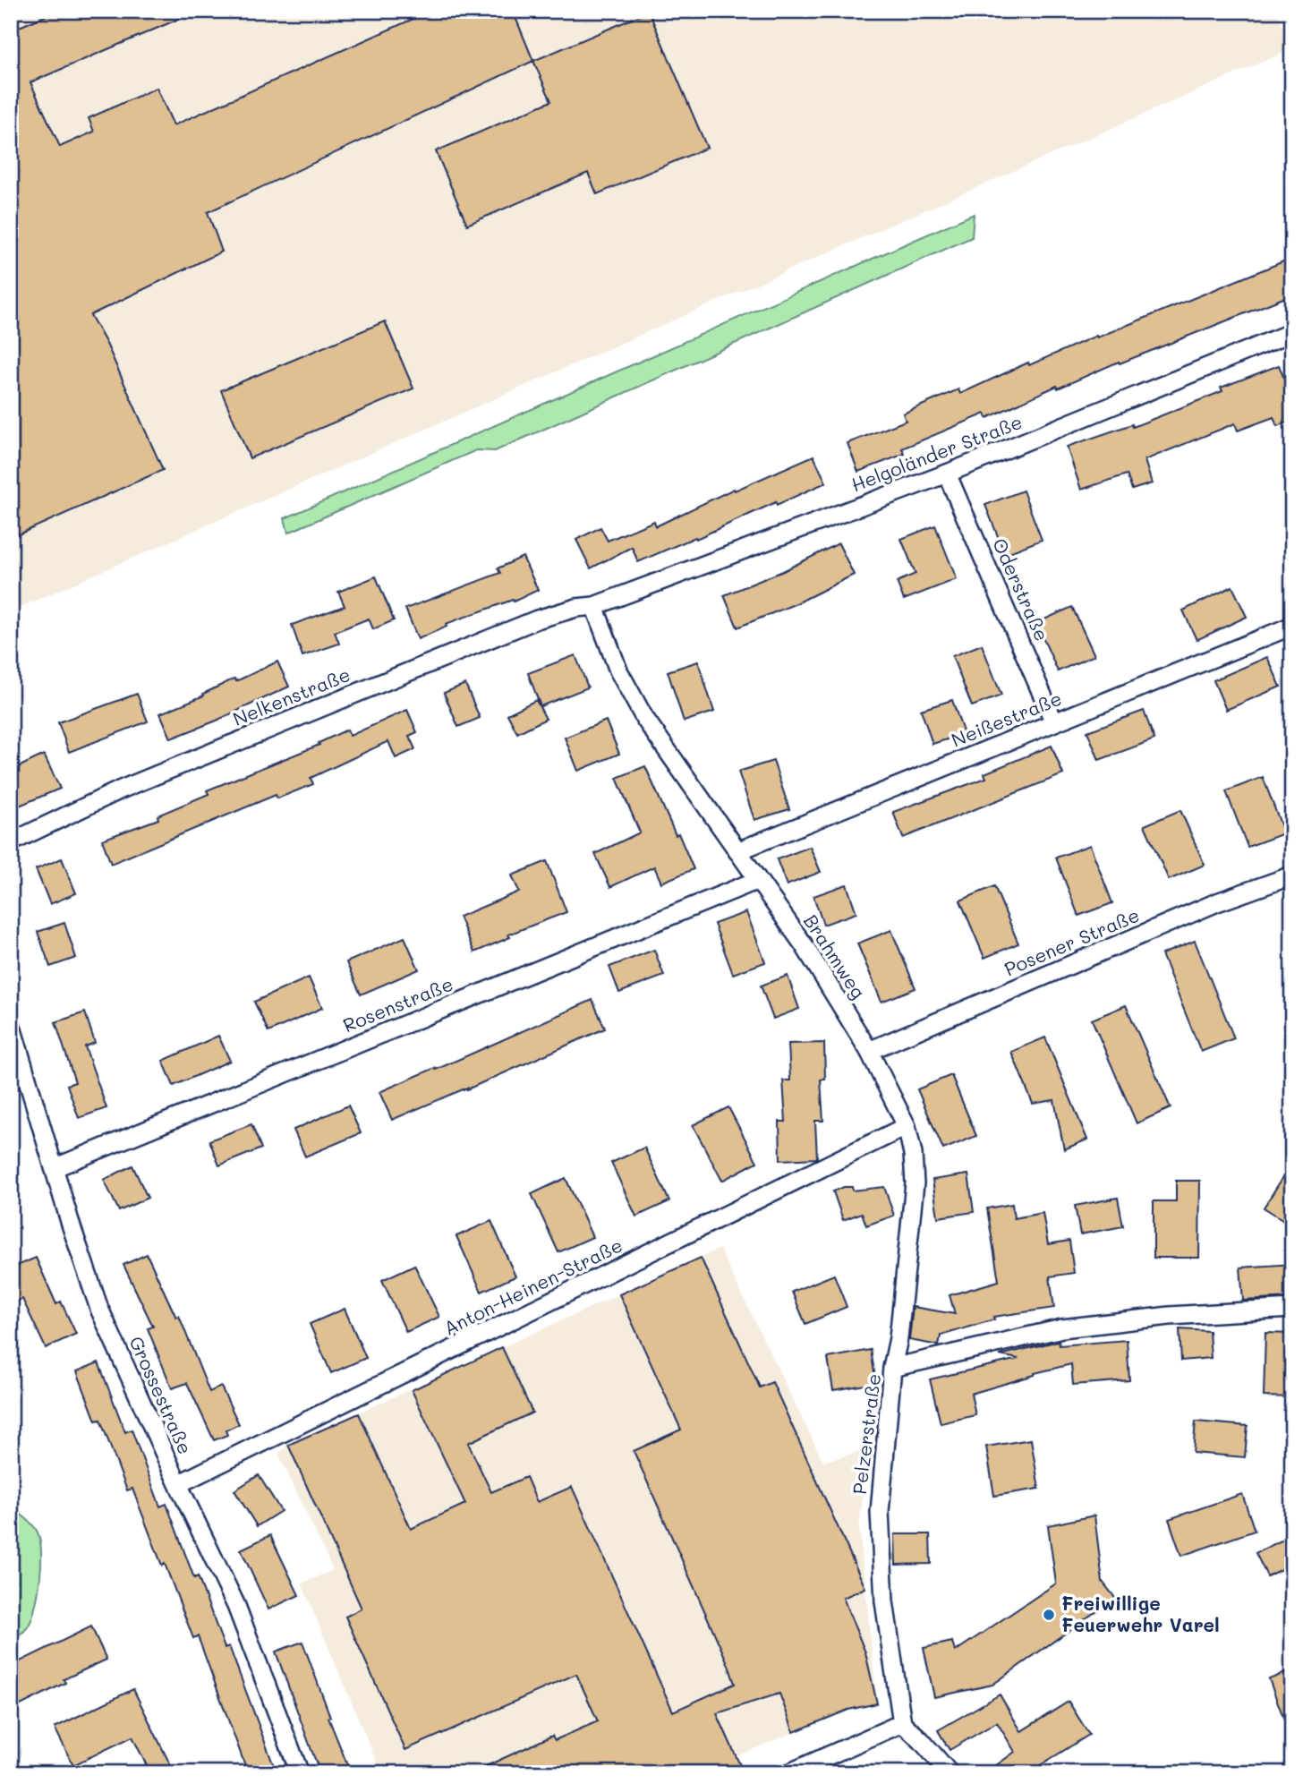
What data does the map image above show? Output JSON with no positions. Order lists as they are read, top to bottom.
{
  "streets": {
    "street": [
      "Helgoländer Straße",
      "Oderstraße",
      "Nelkenstraße",
      "Neißestraße",
      "Posener Straße",
      "Brahmweg",
      "Rosenstraße",
      "Anton-Heinen-Straße",
      "Grossestraße",
      "Pelzerstraße"
    ]
  },
  "crossings": [
    ["Helgoländer Straße", "Oderstraße"],
    ["Helgoländer Straße", "Nelkenstraße"],
    ["Helgoländer Straße", "Brahmweg"],
    ["Oderstraße", "Neißestraße"],
    ["Nelkenstraße", "Brahmweg"],
    ["Neißestraße", "Brahmweg"],
    ["Posener Straße", "Brahmweg"],
    ["Brahmweg", "Rosenstraße"],
    ["Brahmweg", "Anton-Heinen-Straße"],
    ["Brahmweg", "Pelzerstraße"],
    ["Rosenstraße", "Grossestraße"],
    ["Anton-Heinen-Straße", "Grossestraße"]
  ],
  "places": ["Freiwillige Feuerwehr Varel"]
}
